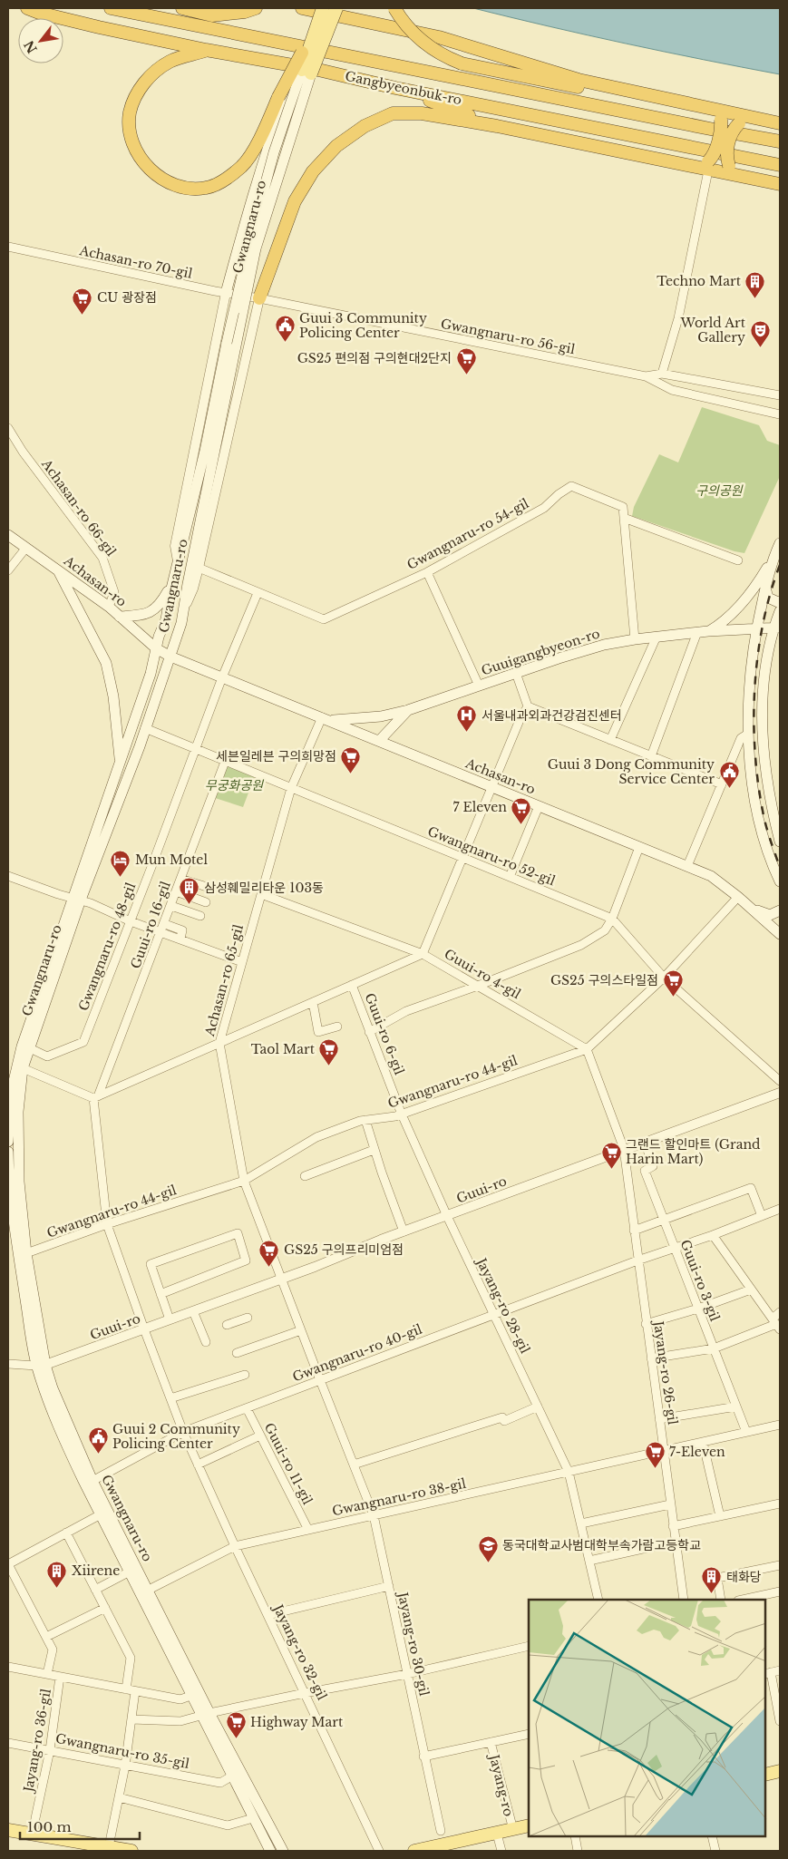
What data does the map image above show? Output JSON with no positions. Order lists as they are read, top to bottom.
{
  "streets": {
    "highway": ["Gangbyeonbuk-ro"],
    "main road": [
      "Gwangnaru-ro",
      "Achasan-ro",
      "Guuigangbyeon-ro",
      "Jayang-ro"
    ],
    "street": [
      "Achasan-ro 70-gil",
      "Gwangnaru-ro 56-gil",
      "Achasan-ro 66-gil",
      "Gwangnaru-ro 54-gil",
      "Gwangnaru-ro 52-gil",
      "Guui-ro 16-gil",
      "Gwangnaru-ro 48-gil",
      "Guui-ro 4-gil",
      "Achasan-ro 65-gil",
      "Guui-ro 6-gil",
      "Gwangnaru-ro 44-gil",
      "Guui-ro",
      "Guui-ro 3-gil",
      "Jayang-ro 28-gil",
      "Gwangnaru-ro 40-gil",
      "Jayang-ro 26-gil",
      "Guui-ro 11-gil",
      "Gwangnaru-ro 38-gil",
      "Jayang-ro 30-gil",
      "Jayang-ro 32-gil",
      "Jayang-ro 36-gil",
      "Gwangnaru-ro 35-gil"
    ]
  },
  "crossings": [
    ["Gwangnaru-ro", "Achasan-ro"],
    ["Gwangnaru-ro", "Gwangnaru-ro 52-gil"],
    ["Gwangnaru-ro", "Gwangnaru-ro 48-gil"],
    ["Gwangnaru-ro", "Gwangnaru-ro 44-gil"],
    ["Gwangnaru-ro", "Guui-ro"],
    ["Gwangnaru-ro", "Gwangnaru-ro 40-gil"],
    ["Gwangnaru-ro", "Gwangnaru-ro 38-gil"],
    ["Gwangnaru-ro", "Gwangnaru-ro 35-gil"],
    ["Achasan-ro 70-gil", "Gwangnaru-ro 56-gil"],
    ["Achasan-ro 66-gil", "Achasan-ro"],
    ["Achasan-ro", "Guuigangbyeon-ro"],
    ["Achasan-ro", "Gwangnaru-ro 48-gil"],
    ["Achasan-ro", "Achasan-ro 65-gil"],
    ["Achasan-ro", "Gwangnaru-ro 44-gil"],
    ["Gwangnaru-ro 52-gil", "Guui-ro 16-gil"],
    ["Gwangnaru-ro 52-gil", "Gwangnaru-ro 48-gil"],
    ["Gwangnaru-ro 52-gil", "Achasan-ro 65-gil"],
    ["Gwangnaru-ro 52-gil", "Gwangnaru-ro 44-gil"],
    ["Guui-ro 16-gil", "Gwangnaru-ro 44-gil"],
    ["Guui-ro 16-gil", "Guui-ro"],
    ["Guui-ro 16-gil", "Jayang-ro 32-gil"],
    ["Guui-ro 4-gil", "Achasan-ro 65-gil"],
    ["Guui-ro 4-gil", "Gwangnaru-ro 44-gil"],
    ["Achasan-ro 65-gil", "Gwangnaru-ro 44-gil"],
    ["Achasan-ro 65-gil", "Guui-ro"],
    ["Achasan-ro 65-gil", "Jayang-ro 30-gil"],
    ["Guui-ro 6-gil", "Gwangnaru-ro 44-gil"],
    ["Guui-ro 6-gil", "Guui-ro"],
    ["Guui-ro 6-gil", "Jayang-ro 28-gil"],
    ["Guui-ro", "Guui-ro 3-gil"],
    ["Guui-ro", "Jayang-ro 28-gil"],
    ["Guui-ro", "Jayang-ro 26-gil"],
    ["Guui-ro", "Jayang-ro 30-gil"],
    ["Guui-ro", "Jayang-ro 32-gil"],
    ["Guui-ro 3-gil", "Gwangnaru-ro 40-gil"],
    ["Guui-ro 3-gil", "Gwangnaru-ro 38-gil"],
    ["Jayang-ro 28-gil", "Gwangnaru-ro 40-gil"],
    ["Jayang-ro 28-gil", "Gwangnaru-ro 38-gil"],
    ["Gwangnaru-ro 40-gil", "Jayang-ro 26-gil"],
    ["Gwangnaru-ro 40-gil", "Guui-ro 11-gil"],
    ["Gwangnaru-ro 40-gil", "Jayang-ro 30-gil"],
    ["Gwangnaru-ro 40-gil", "Jayang-ro 32-gil"],
    ["Jayang-ro 26-gil", "Gwangnaru-ro 38-gil"],
    ["Guui-ro 11-gil", "Gwangnaru-ro 38-gil"],
    ["Gwangnaru-ro 38-gil", "Jayang-ro 30-gil"],
    ["Gwangnaru-ro 38-gil", "Jayang-ro 32-gil"],
    ["Jayang-ro 36-gil", "Gwangnaru-ro 35-gil"]
  ],
  "parks": ["구의공원", "무궁화공원"],
  "places": {
    "building": [
      "Techno Mart",
      "삼성훼밀리타운 103동",
      "Xiirene",
      "태화당"
    ],
    "supermarket": [
      "CU 광장점",
      "GS25 편의점 구의현대2단지",
      "세븐일레븐 구의희망점",
      "7 Eleven",
      "GS25 구의스타일점",
      "Taol Mart",
      "그랜드 할인마트 (Grand Harin Mart)",
      "GS25 구의프리미엄점",
      "7-Eleven",
      "Highway Mart"
    ],
    "public building": ["Guui 3 Community Policing Center", "Guui 3 Dong Community Service Center", "Guui 2 Community Policing Center"],
    "theatre": ["World Art Gallery"],
    "hospital": ["서울내과외과건강검진센터"],
    "hotel": ["Mun Motel"],
    "school or university": ["동국대학교사범대학부속가람고등학교"]
  },
  "scale_bar": "100 m",
  "north": "bottom left"
}
